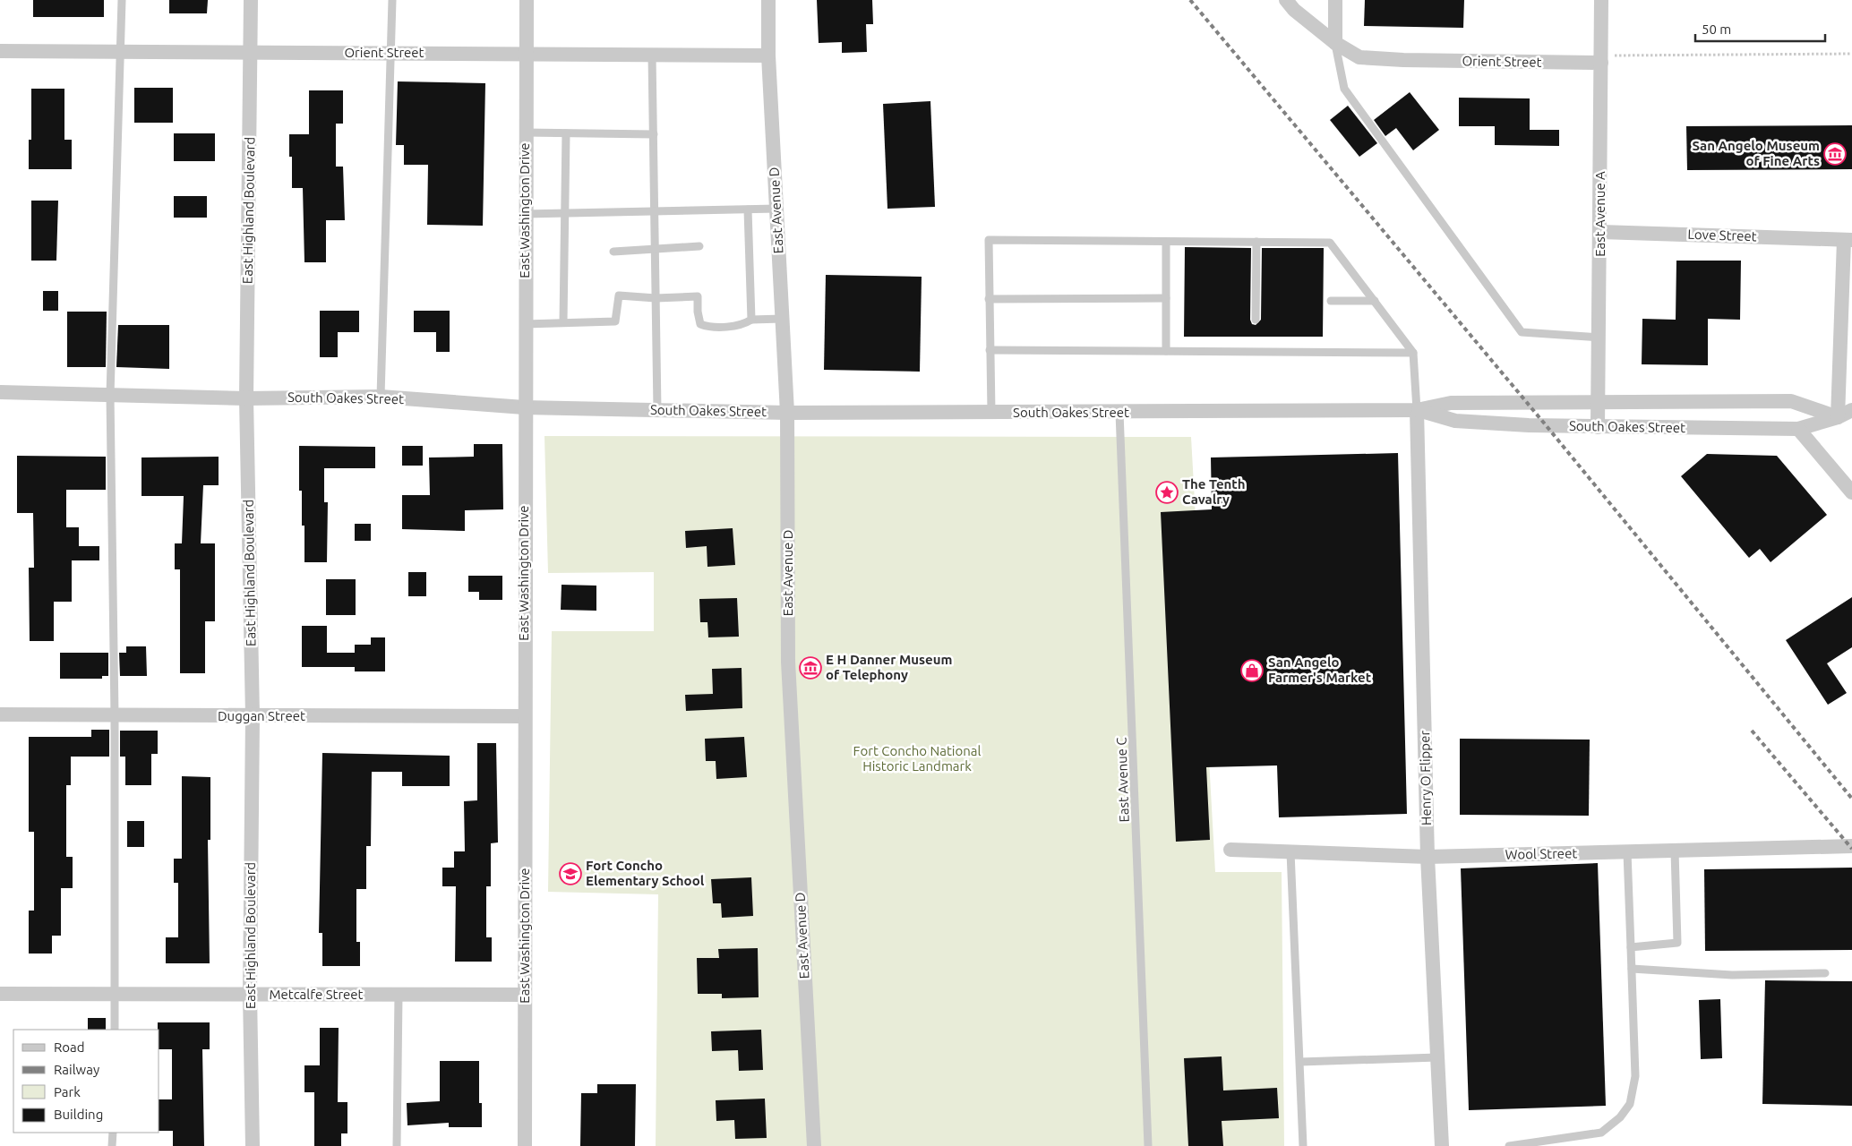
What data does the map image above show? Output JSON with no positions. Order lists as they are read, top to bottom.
{
  "streets": {
    "street": [
      "Orient Street",
      "East Highland Boulevard",
      "East Washington Drive",
      "East Avenue D",
      "East Avenue A",
      "Love Street",
      "South Oakes Street",
      "Duggan Street",
      "Henry O Flipper",
      "Wool Street",
      "Metcalfe Street"
    ],
    "lane": ["East Avenue C"]
  },
  "crossings": [
    ["Orient Street", "East Highland Boulevard"],
    ["Orient Street", "East Washington Drive"],
    ["Orient Street", "East Avenue D"],
    ["Orient Street", "East Avenue A"],
    ["East Highland Boulevard", "South Oakes Street"],
    ["East Highland Boulevard", "Duggan Street"],
    ["East Highland Boulevard", "Metcalfe Street"],
    ["East Washington Drive", "South Oakes Street"],
    ["East Washington Drive", "Duggan Street"],
    ["East Washington Drive", "Metcalfe Street"],
    ["East Avenue D", "South Oakes Street"],
    ["East Avenue A", "Love Street"],
    ["East Avenue A", "South Oakes Street"],
    ["Love Street", "South Oakes Street"],
    ["South Oakes Street", "Henry O Flipper"],
    ["South Oakes Street", "East Avenue C"],
    ["Henry O Flipper", "Wool Street"]
  ],
  "parks": ["Fort Concho National Historic Landmark"],
  "places": {
    "museum": ["San Angelo Museum of Fine Arts", "E H Danner Museum of Telephony"],
    "place": ["The Tenth Cavalry"],
    "shop": ["San Angelo Farmer's Market"],
    "school or university": ["Fort Concho Elementary School"]
  },
  "legend": [
    "Road",
    "Railway",
    "Park",
    "Building"
  ],
  "scale_bar": "50 m"
}
